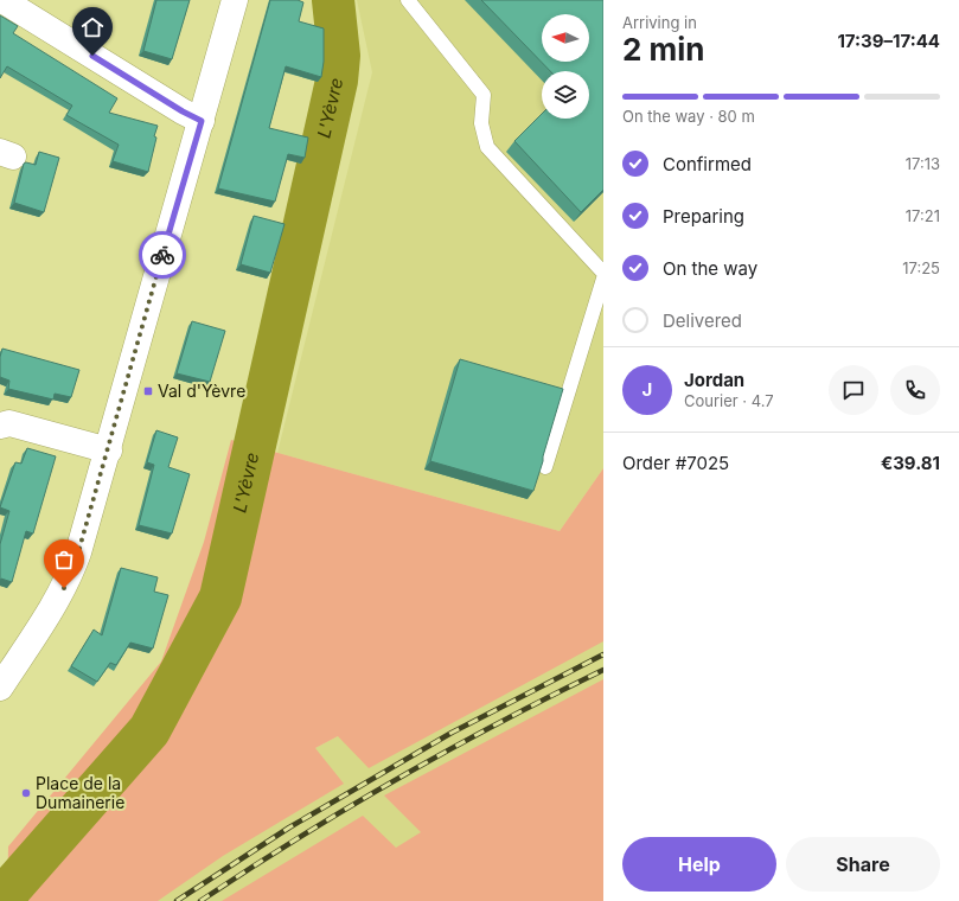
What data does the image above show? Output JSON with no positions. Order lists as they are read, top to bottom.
{
  "water": ["L'Yèvre"],
  "places": {
    "transit": ["Val d'Yèvre"],
    "other": ["Place de la Dumainerie"]
  },
  "north": "left",
  "page": {
    "heading": ["2 min", "Arriving in", "17:39–17:44"],
    "panel": [
      "Jordan",
      "Courier · 4.7",
      "Order #7025",
      "€39.81"
    ],
    "bar": "On the way · 80 m",
    "list": [
      ["Confirmed", "17:13"],
      ["Preparing", "17:21"],
      ["On the way", "17:25"],
      "Delivered"
    ],
    "round": "J",
    "buttons": ["Help", "Share"]
  }
}
